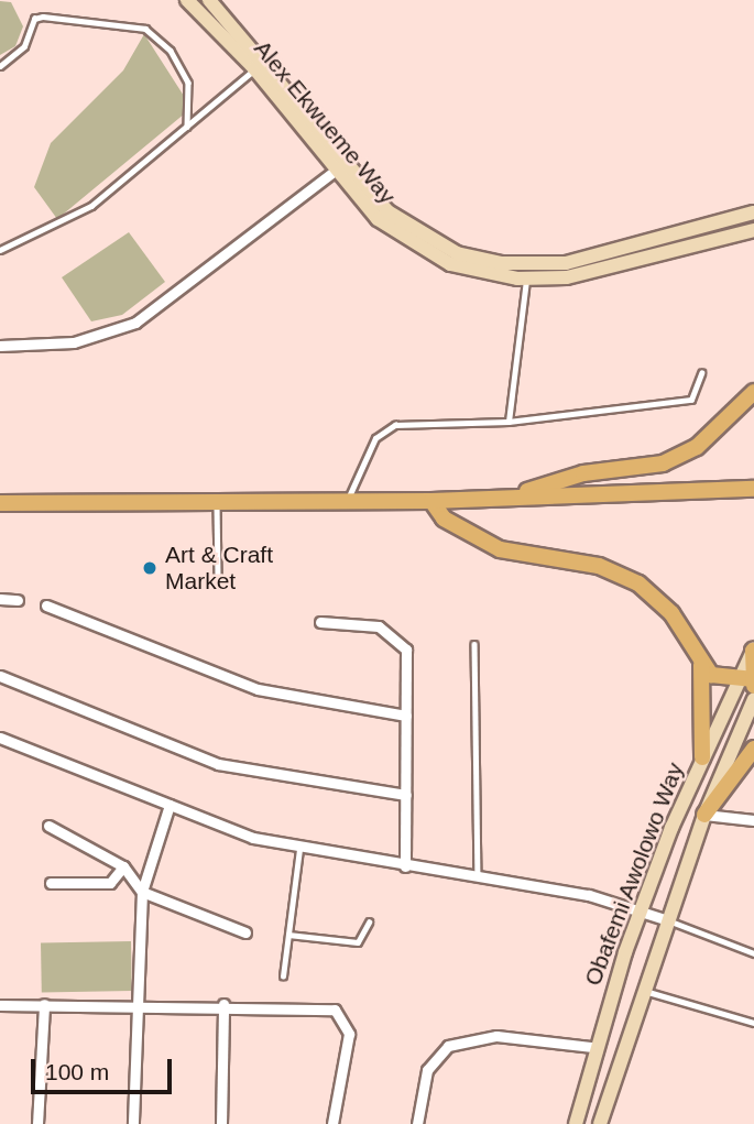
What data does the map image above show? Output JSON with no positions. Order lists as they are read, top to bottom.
{
  "streets": {
    "street": ["Alex Ekwueme Way", "Obafemi Awolowo Way"]
  },
  "places": ["Art & Craft Market"],
  "scale_bar": "100 m"
}
